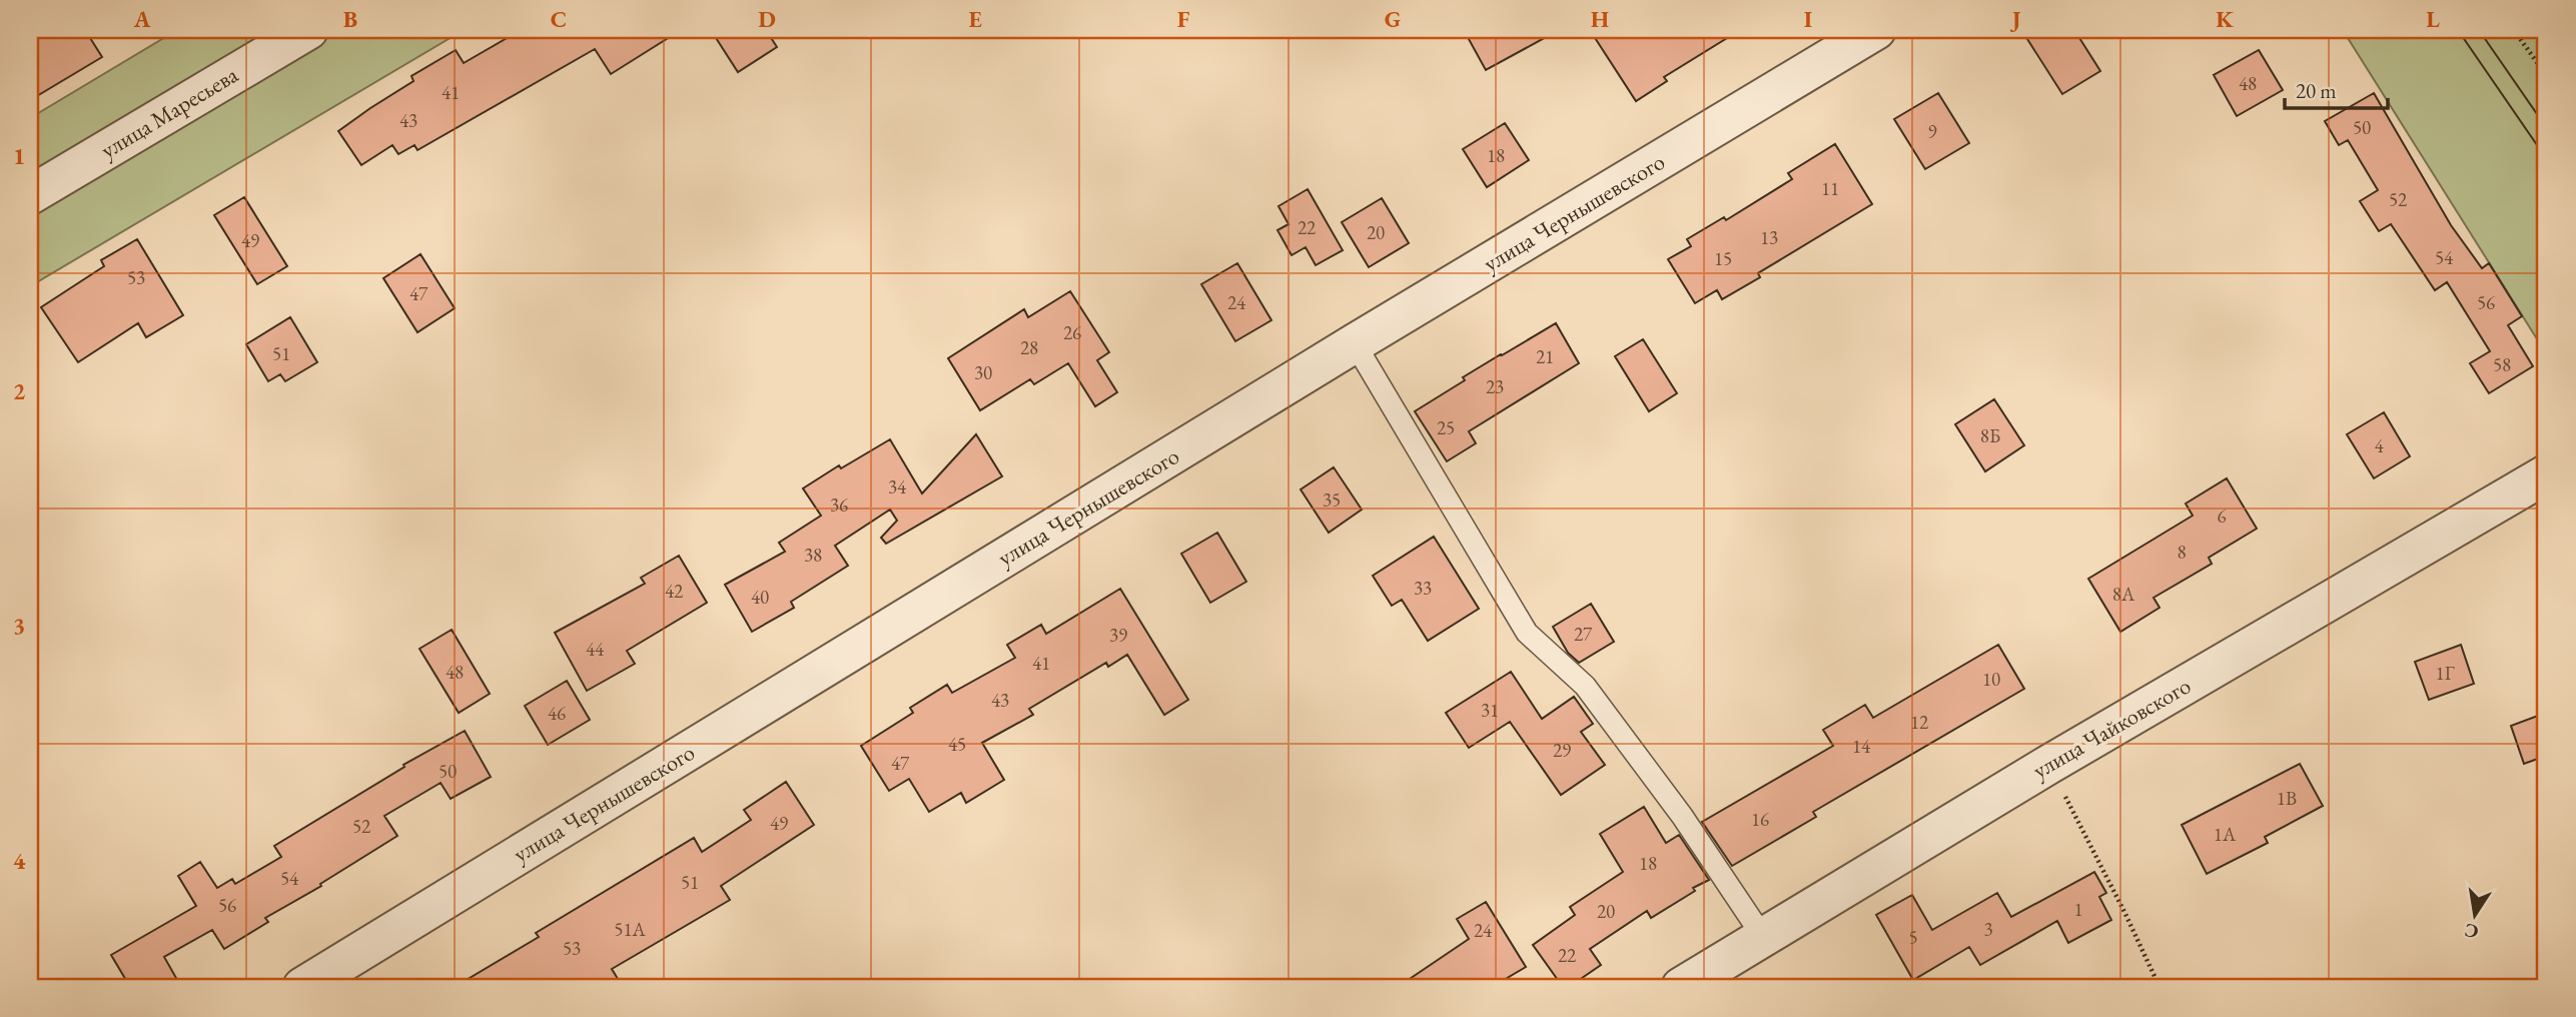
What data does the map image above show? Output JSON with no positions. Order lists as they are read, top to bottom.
{
  "streets": {
    "street": ["улица Маресьева", "улица Чернышевского", "улица Чайковского"]
  },
  "house_numbers": [
    "48",
    "41",
    "43",
    "50",
    "9",
    "18",
    "11",
    "52",
    "22",
    "20",
    "13",
    "49",
    "54",
    "15",
    "53",
    "47",
    "24",
    "56",
    "26",
    "28",
    "51",
    "21",
    "58",
    "30",
    "23",
    "25",
    "8Б",
    "4",
    "34",
    "35",
    "36",
    "6",
    "8",
    "38",
    "33",
    "42",
    "8А",
    "40",
    "27",
    "39",
    "44",
    "41",
    "48",
    "1Г",
    "10",
    "43",
    "31",
    "46",
    "12",
    "45",
    "14",
    "29",
    "47",
    "50",
    "1В",
    "16",
    "49",
    "52",
    "1А",
    "18",
    "54",
    "51",
    "56",
    "1",
    "20",
    "51А",
    "3",
    "24",
    "5",
    "53",
    "22"
  ],
  "scale_bar": "20 m",
  "north": "bottom",
  "grid": {
    "columns": [
      "A",
      "B",
      "C",
      "D",
      "E",
      "F",
      "G",
      "H",
      "I",
      "J",
      "K",
      "L"
    ],
    "rows": [
      "1",
      "2",
      "3",
      "4"
    ]
  }
}
